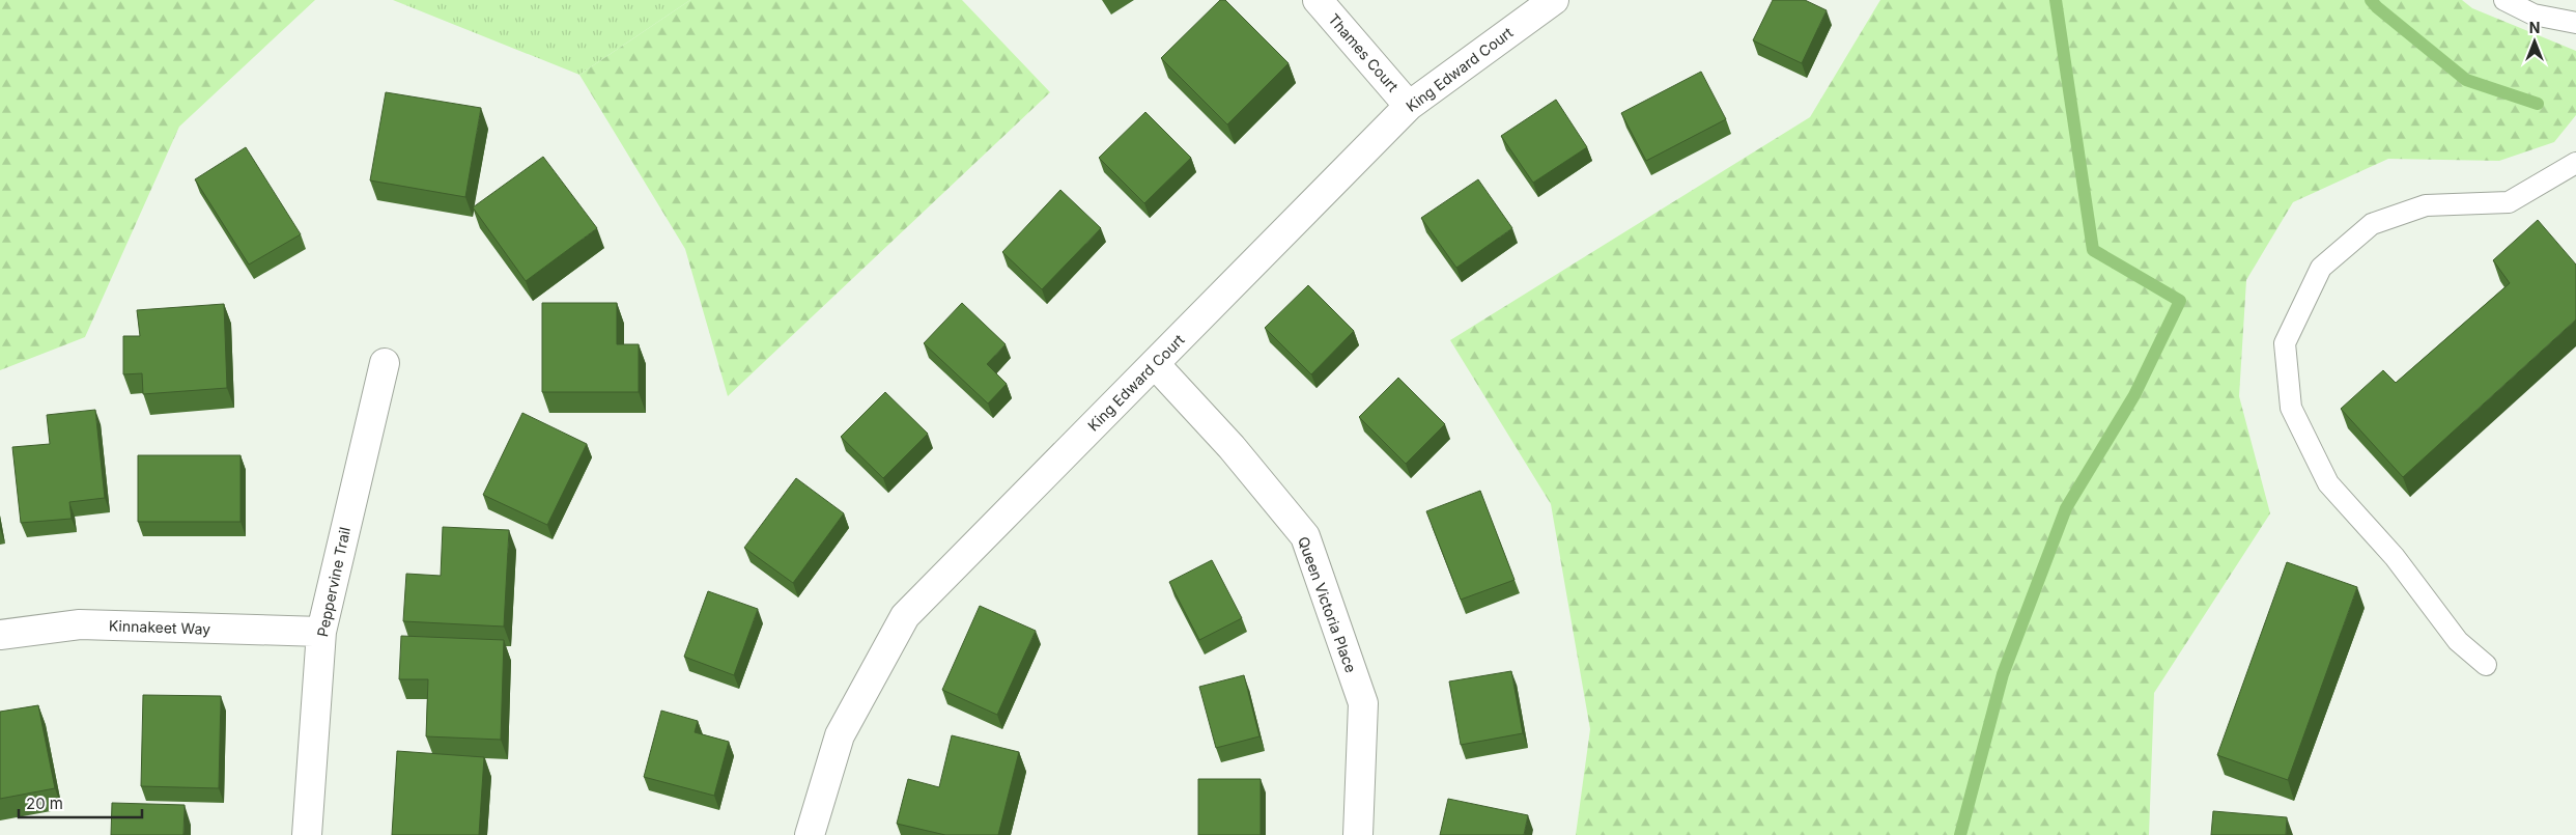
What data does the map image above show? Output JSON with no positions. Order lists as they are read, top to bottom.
{
  "streets": {
    "street": [
      "Thames Court",
      "King Edward Court",
      "Peppervine Trail",
      "Queen Victoria Place",
      "Kinnakeet Way"
    ]
  },
  "crossings": [
    ["Thames Court", "King Edward Court"],
    ["King Edward Court", "Queen Victoria Place"],
    ["Peppervine Trail", "Kinnakeet Way"]
  ],
  "scale_bar": "20 m",
  "north": "top"
}
